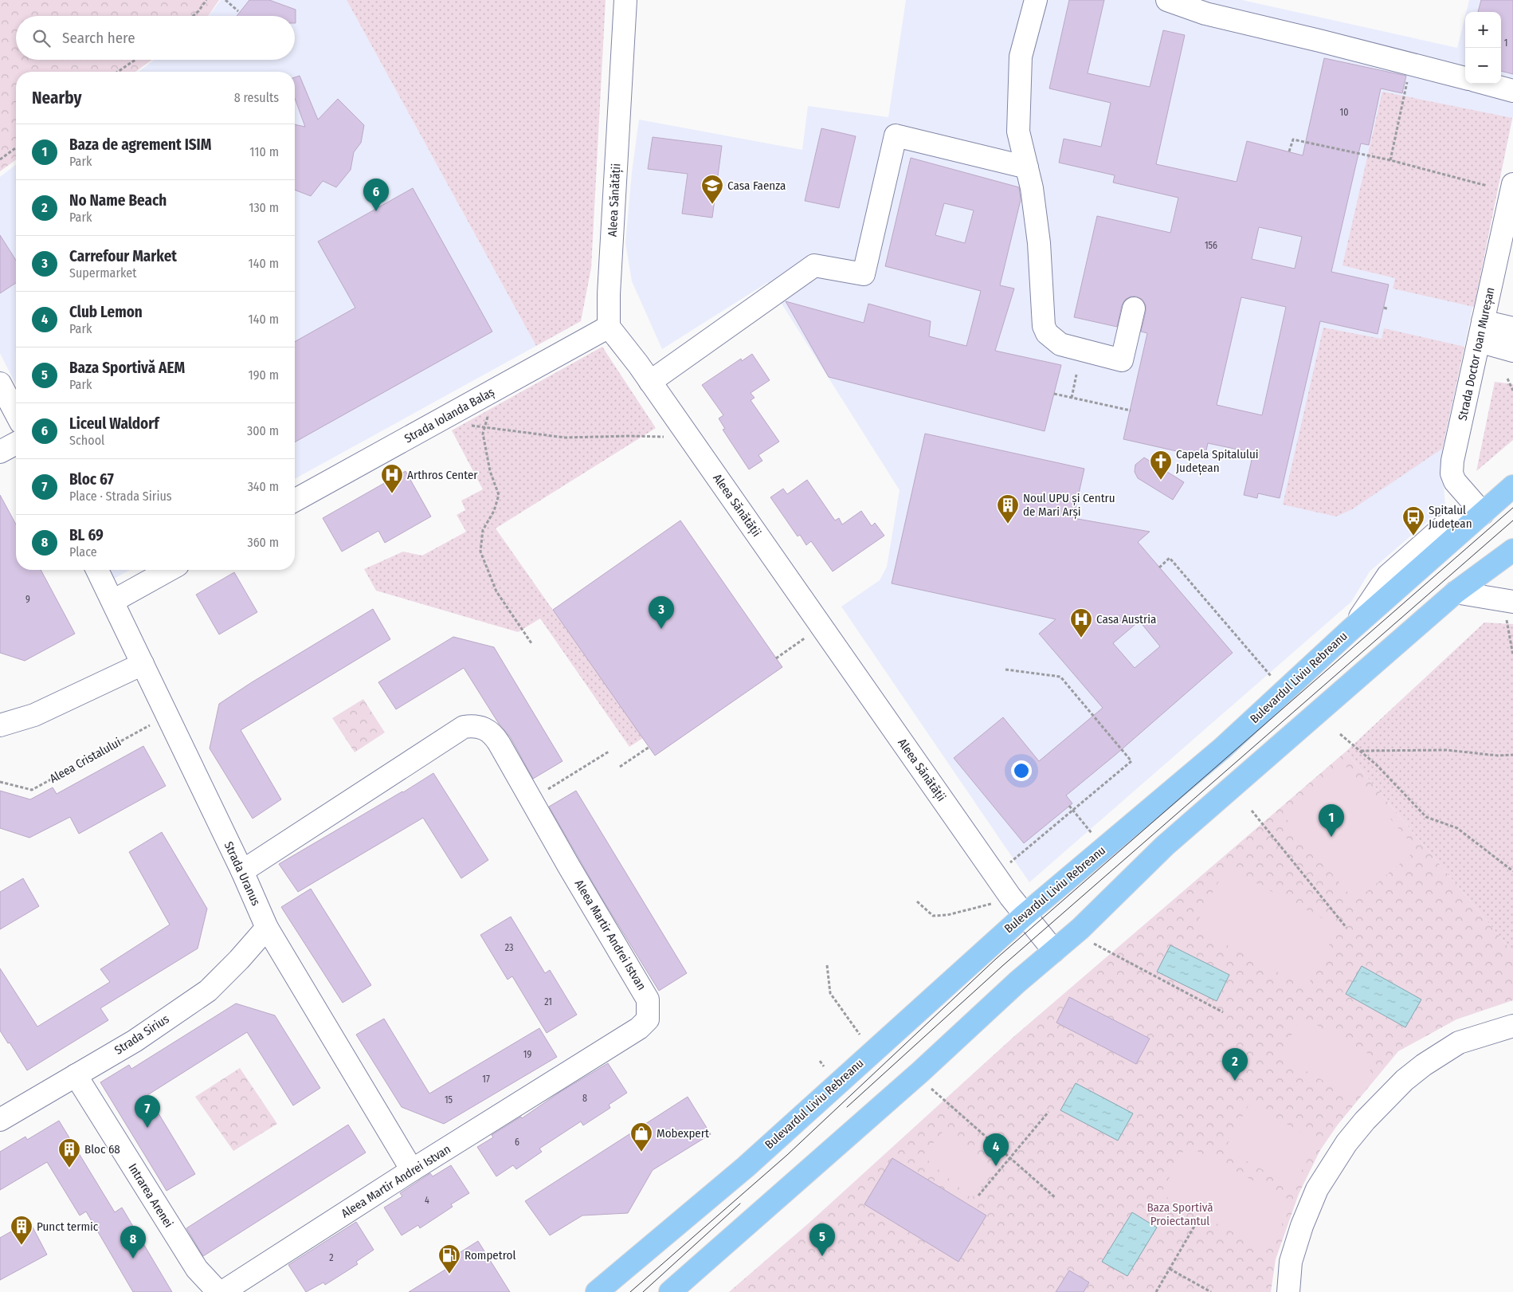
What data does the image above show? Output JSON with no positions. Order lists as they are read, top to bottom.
{
  "streets": {
    "main road": ["Bulevardul Liviu Rebreanu"],
    "street": [
      "Aleea Sănătății",
      "Strada Doctor Ioan Mureșan",
      "Strada Iolanda Balaș",
      "Strada Uranus",
      "Aleea Martir Andrei Istvan",
      "Strada Sirius",
      "Intrarea Arenei"
    ],
    "path": ["Aleea Cristalului"]
  },
  "crossings": [
    ["Aleea Sănătății", "Strada Iolanda Balaș"],
    ["Aleea Sănătății", "Bulevardul Liviu Rebreanu"],
    ["Strada Doctor Ioan Mureșan", "Bulevardul Liviu Rebreanu"],
    ["Aleea Cristalului", "Strada Uranus"],
    ["Strada Uranus", "Aleea Martir Andrei Istvan"],
    ["Strada Uranus", "Strada Sirius"],
    ["Strada Sirius", "Intrarea Arenei"]
  ],
  "parks": ["Baza Sportivă Proiectantul"],
  "places": {
    "school or university": ["Casa Faenza"],
    "church": ["Capela Spitalului Județean"],
    "hospital": ["Arthros Center", "Casa Austria"],
    "building": ["Noul UPU și Centru de Mari Arși", "Bloc 68", "Punct termic"],
    "bus stop": ["Spitalul Județean"],
    "shop": ["Mobexpert"],
    "fuel station": ["Rompetrol"]
  },
  "house_numbers": [
    "1",
    "10",
    "156",
    "9",
    "23",
    "21",
    "19",
    "17",
    "8",
    "15",
    "6",
    "4",
    "2"
  ],
  "page": {
    "map_buttons": ["+", "−"],
    "search": "Search here",
    "heading": ["Nearby", "8 results"],
    "list": [
      {
        "mark": "1",
        "name": "Baza de agrement ISIM",
        "note": "Park",
        "value": "110 m"
      },
      {
        "mark": "2",
        "name": "No Name Beach",
        "note": "Park",
        "value": "130 m"
      },
      {
        "mark": "3",
        "name": "Carrefour Market",
        "note": "Supermarket",
        "value": "140 m"
      },
      {
        "mark": "4",
        "name": "Club Lemon",
        "note": "Park",
        "value": "140 m"
      },
      {
        "mark": "5",
        "name": "Baza Sportivă AEM",
        "note": "Park",
        "value": "190 m"
      },
      {
        "mark": "6",
        "name": "Liceul Waldorf",
        "note": "School",
        "value": "300 m"
      },
      {
        "mark": "7",
        "name": "Bloc 67",
        "note": "Place · Strada Sirius",
        "value": "340 m"
      },
      {
        "mark": "8",
        "name": "BL 69",
        "note": "Place",
        "value": "360 m"
      }
    ],
    "pins": [
      "6",
      "3",
      "1",
      "2",
      "7",
      "4",
      "5",
      "8"
    ]
  }
}
